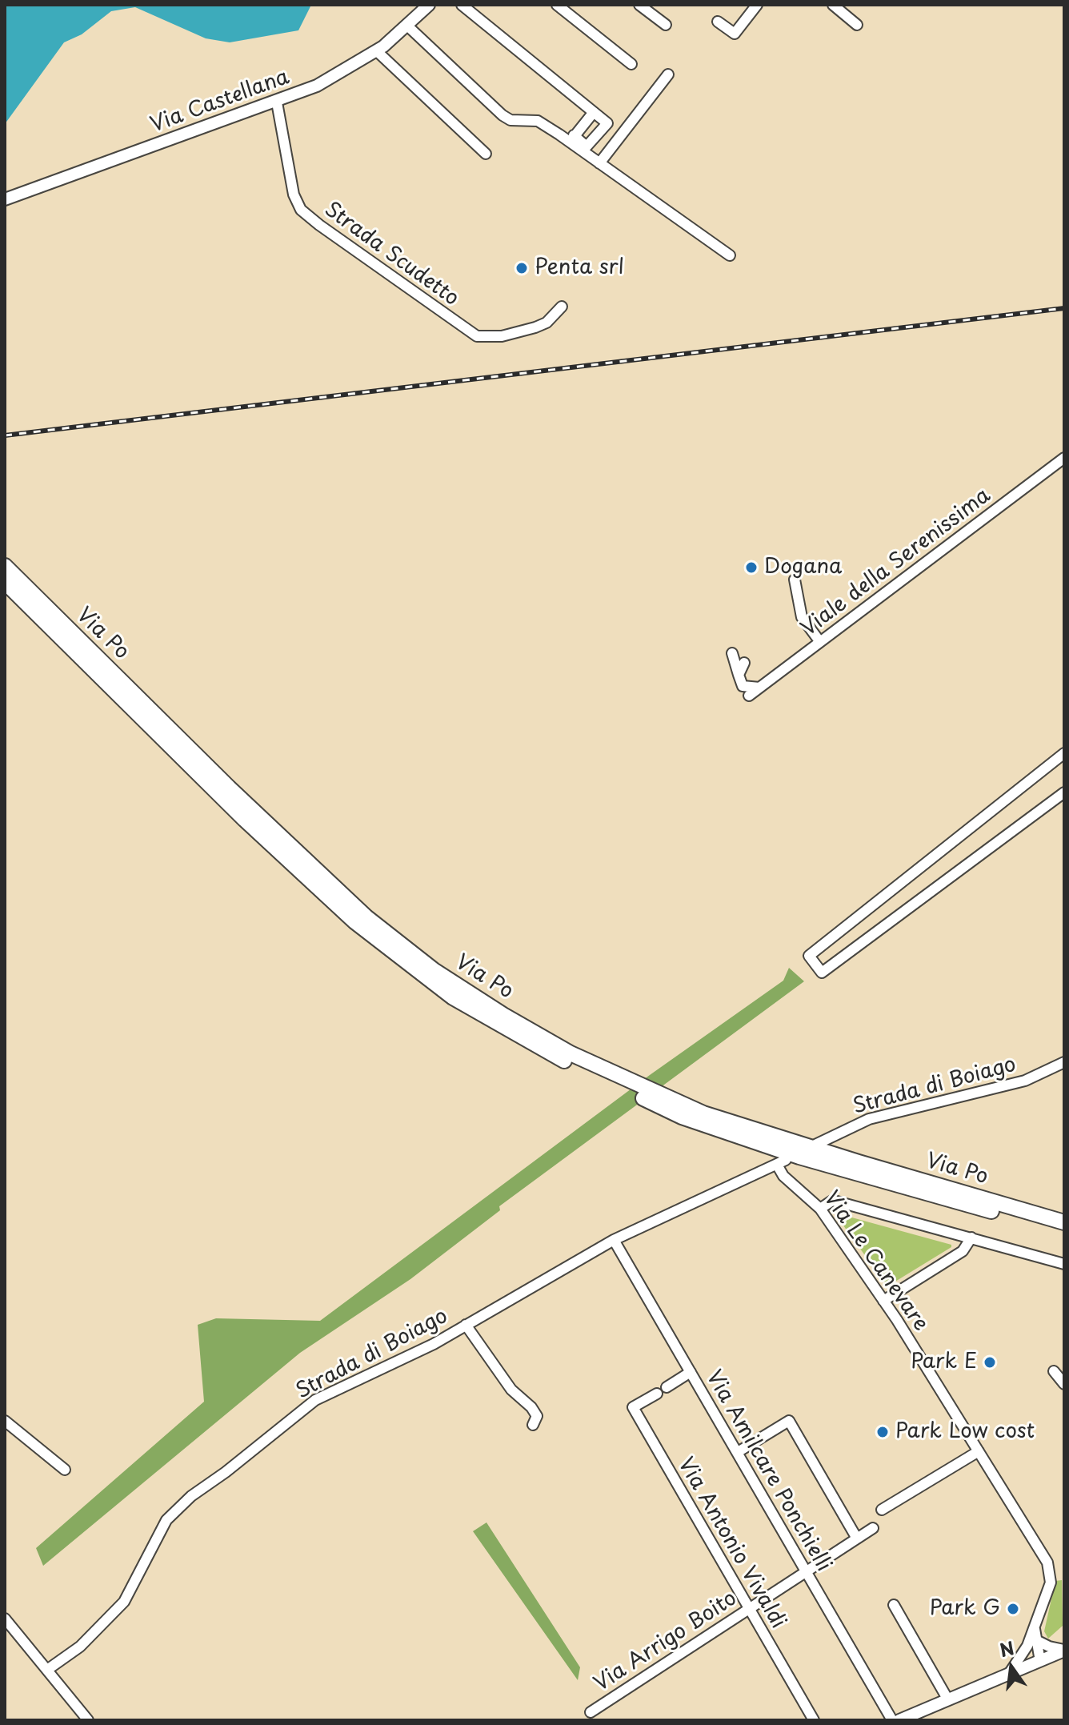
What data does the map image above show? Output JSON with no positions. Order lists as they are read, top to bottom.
{
  "streets": {
    "highway": ["Via Po"],
    "main road": ["Via Castellana"],
    "street": [
      "Strada Scudetto",
      "Viale della Serenissima",
      "Strada di Boiago",
      "Via Le Canevare",
      "Via Amilcare Ponchielli",
      "Via Antonio Vivaldi",
      "Via Arrigo Boito"
    ]
  },
  "crossings": [
    ["Via Castellana", "Strada Scudetto"],
    ["Strada di Boiago", "Via Le Canevare"],
    ["Strada di Boiago", "Via Amilcare Ponchielli"],
    ["Via Amilcare Ponchielli", "Via Arrigo Boito"],
    ["Via Antonio Vivaldi", "Via Arrigo Boito"]
  ],
  "places": [
    "Penta srl",
    "Dogana",
    "Park E",
    "Park Low cost",
    "Park G"
  ],
  "north": "top"
}
